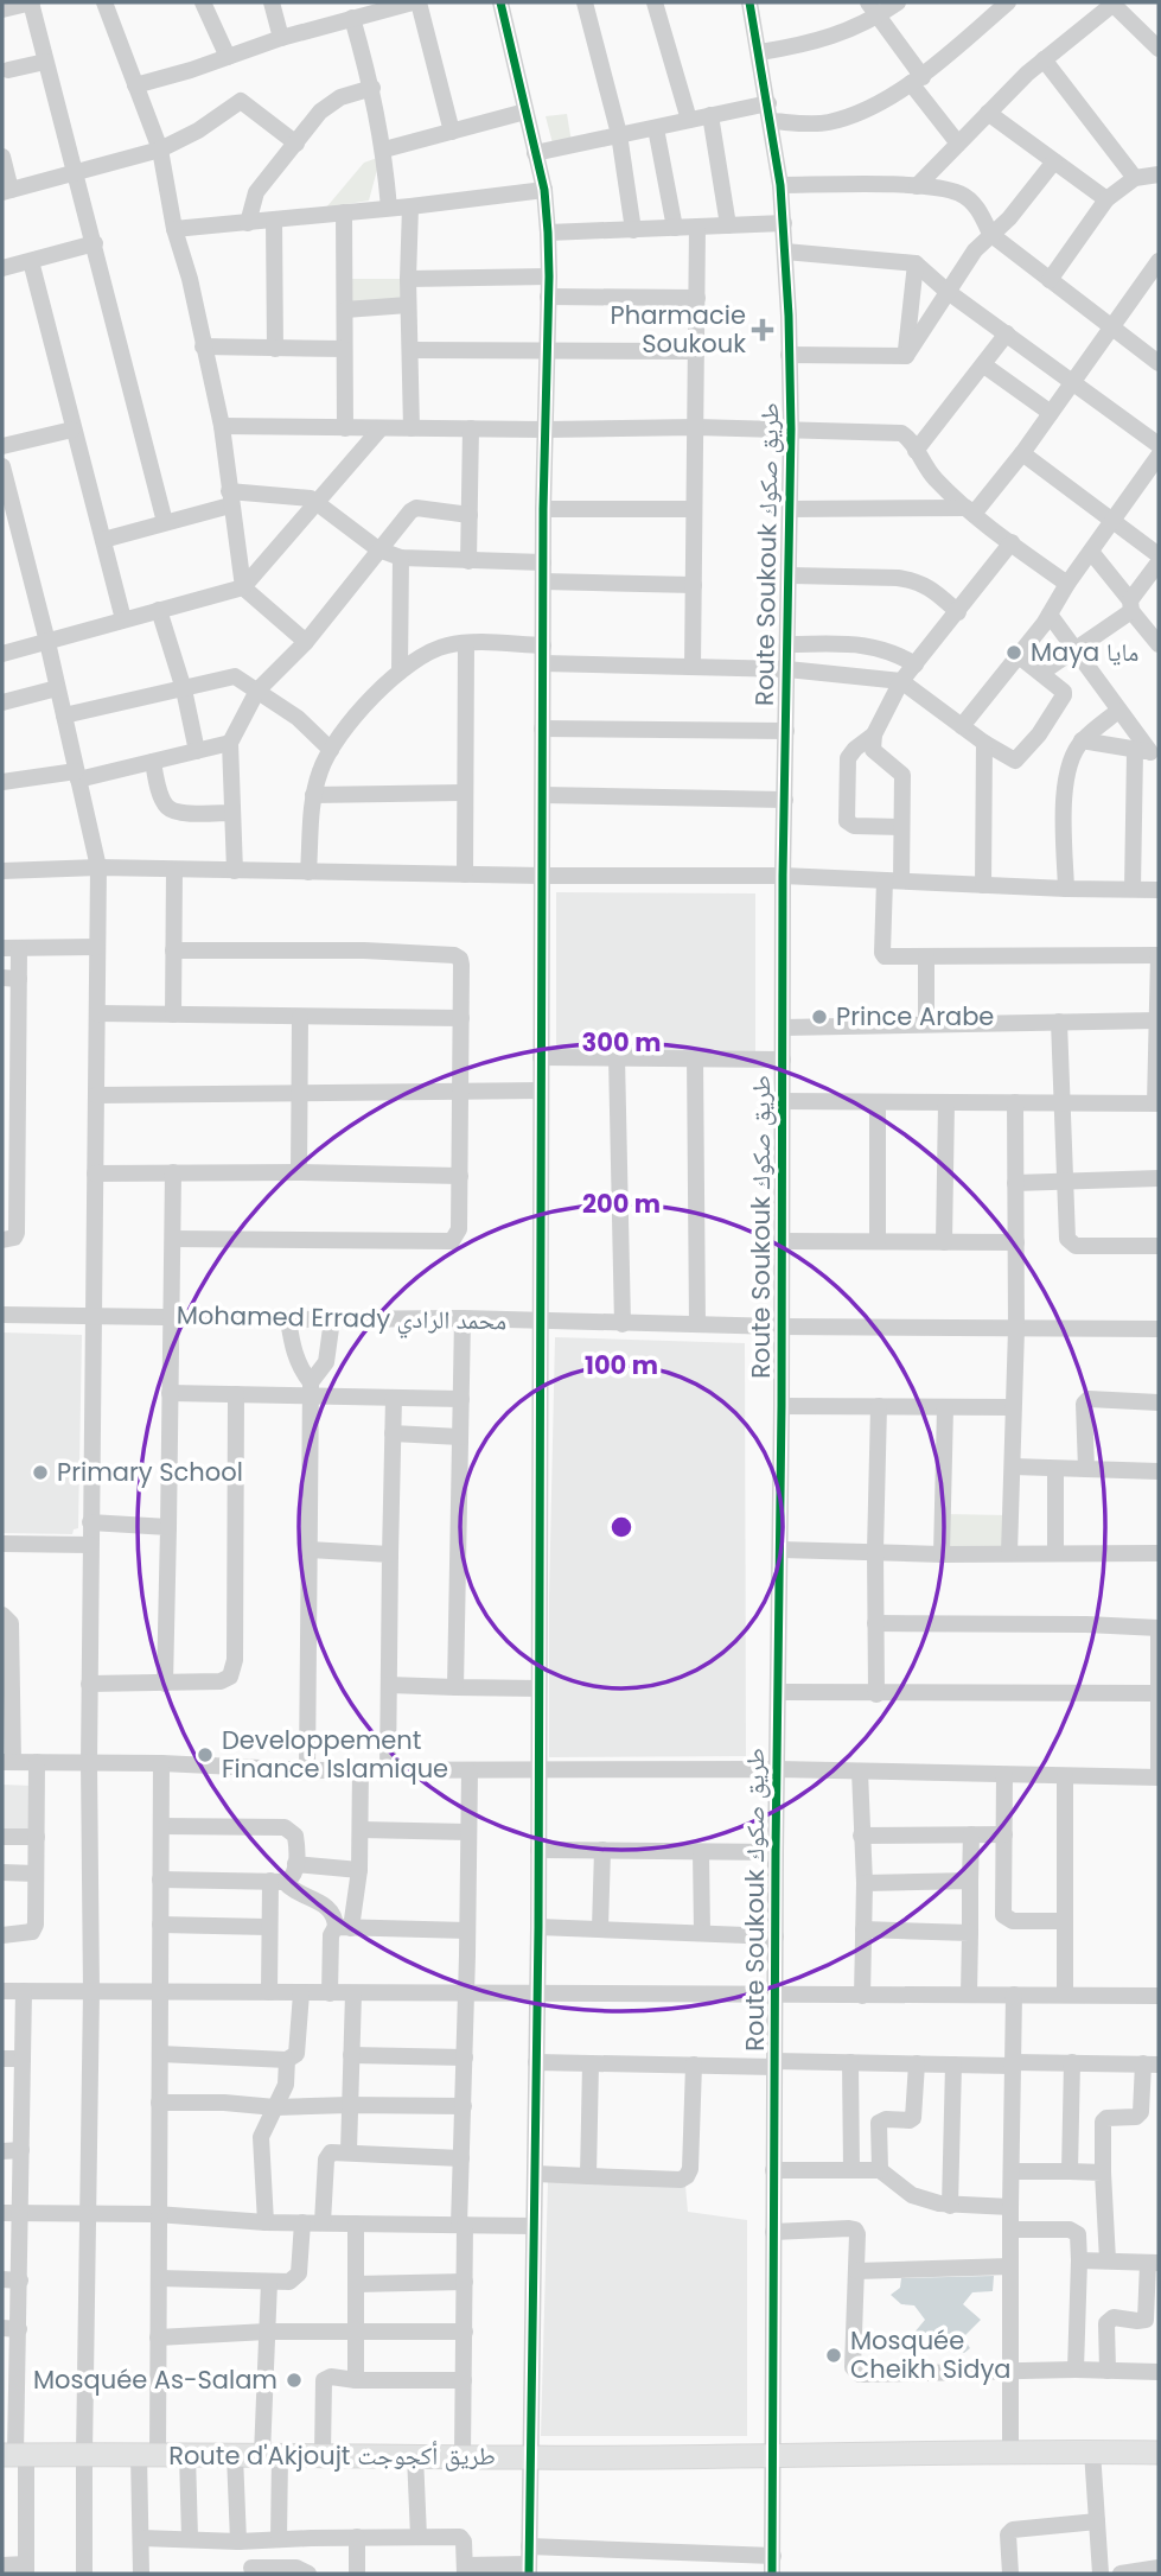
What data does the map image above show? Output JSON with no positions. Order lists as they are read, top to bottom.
{
  "streets": {
    "highway": ["Route d'Akjoujt طريق أكجوجت"],
    "street": ["Route Soukouk طريق صكوك", "Mohamed Errady محمد الرادي"]
  },
  "crossings": [
    ["Route Soukouk طريق صكوك", "Mohamed Errady محمد الرادي"],
    ["Route Soukouk طريق صكوك", "Route d'Akjoujt طريق أكجوجت"]
  ],
  "places": {
    "health": ["Pharmacie Soukouk"],
    "other": [
      "Maya مايا",
      "Prince Arabe",
      "Primary School",
      "Developpement Finance Islamique",
      "Mosquée Cheikh Sidya",
      "Mosquée As-Salam"
    ]
  },
  "rings": ["300 m", "200 m", "100 m"]
}
